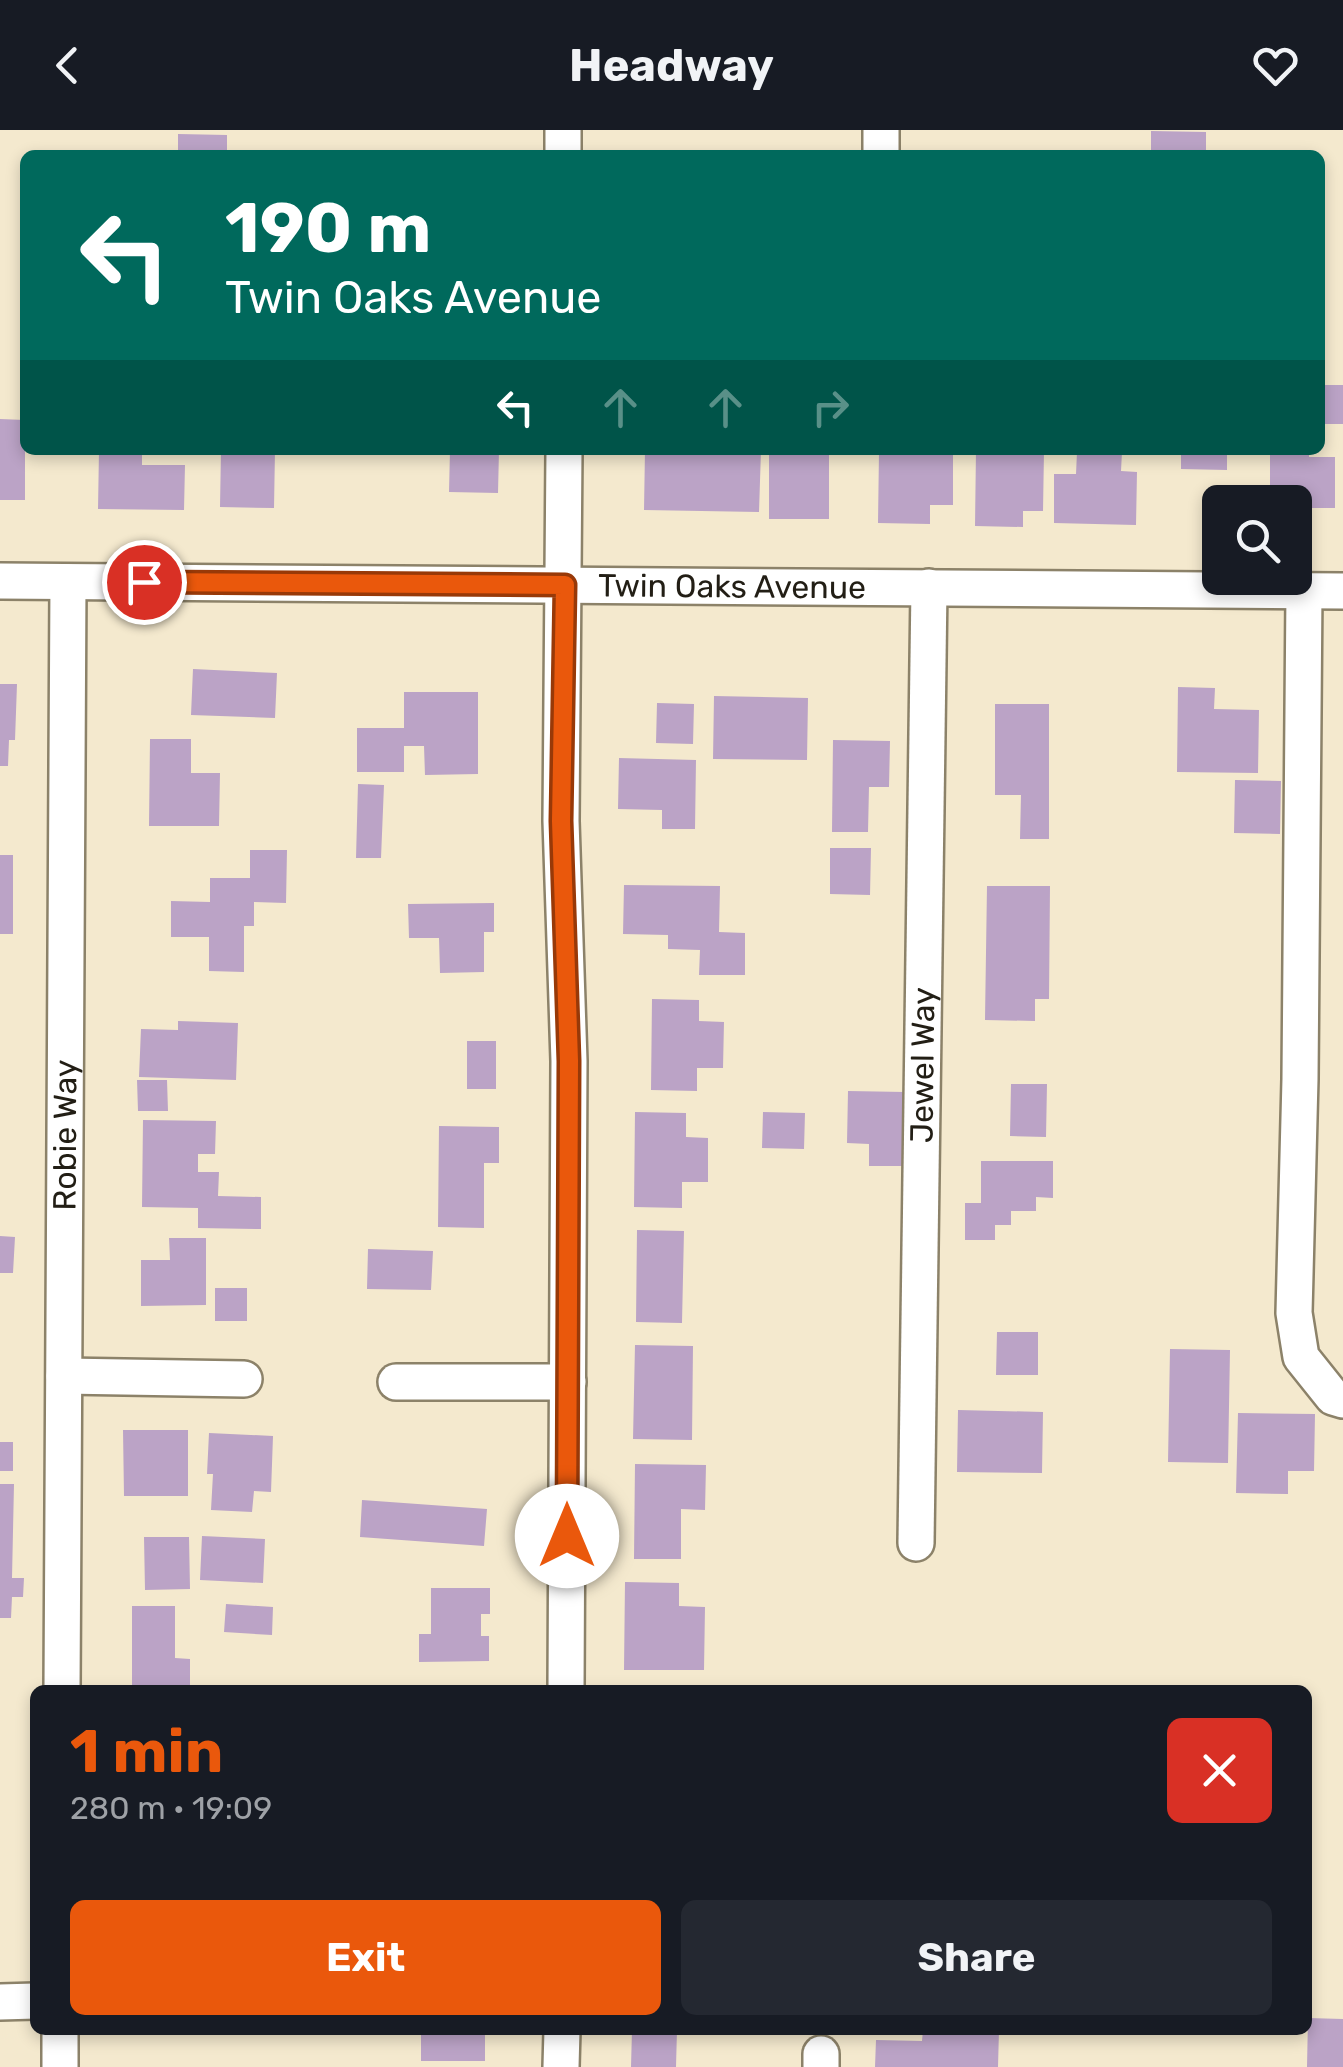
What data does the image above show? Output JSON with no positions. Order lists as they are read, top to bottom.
{
  "streets": {
    "street": ["Twin Oaks Avenue", "Jewel Way", "Robie Way"]
  },
  "crossings": [
    ["Twin Oaks Avenue", "Jewel Way"],
    ["Twin Oaks Avenue", "Robie Way"]
  ],
  "page": {
    "header": "Headway",
    "turn": ["190 m", "Twin Oaks Avenue"],
    "heading": ["1 min", "280 m · 19:09"],
    "buttons": ["Exit", "Share"]
  }
}
